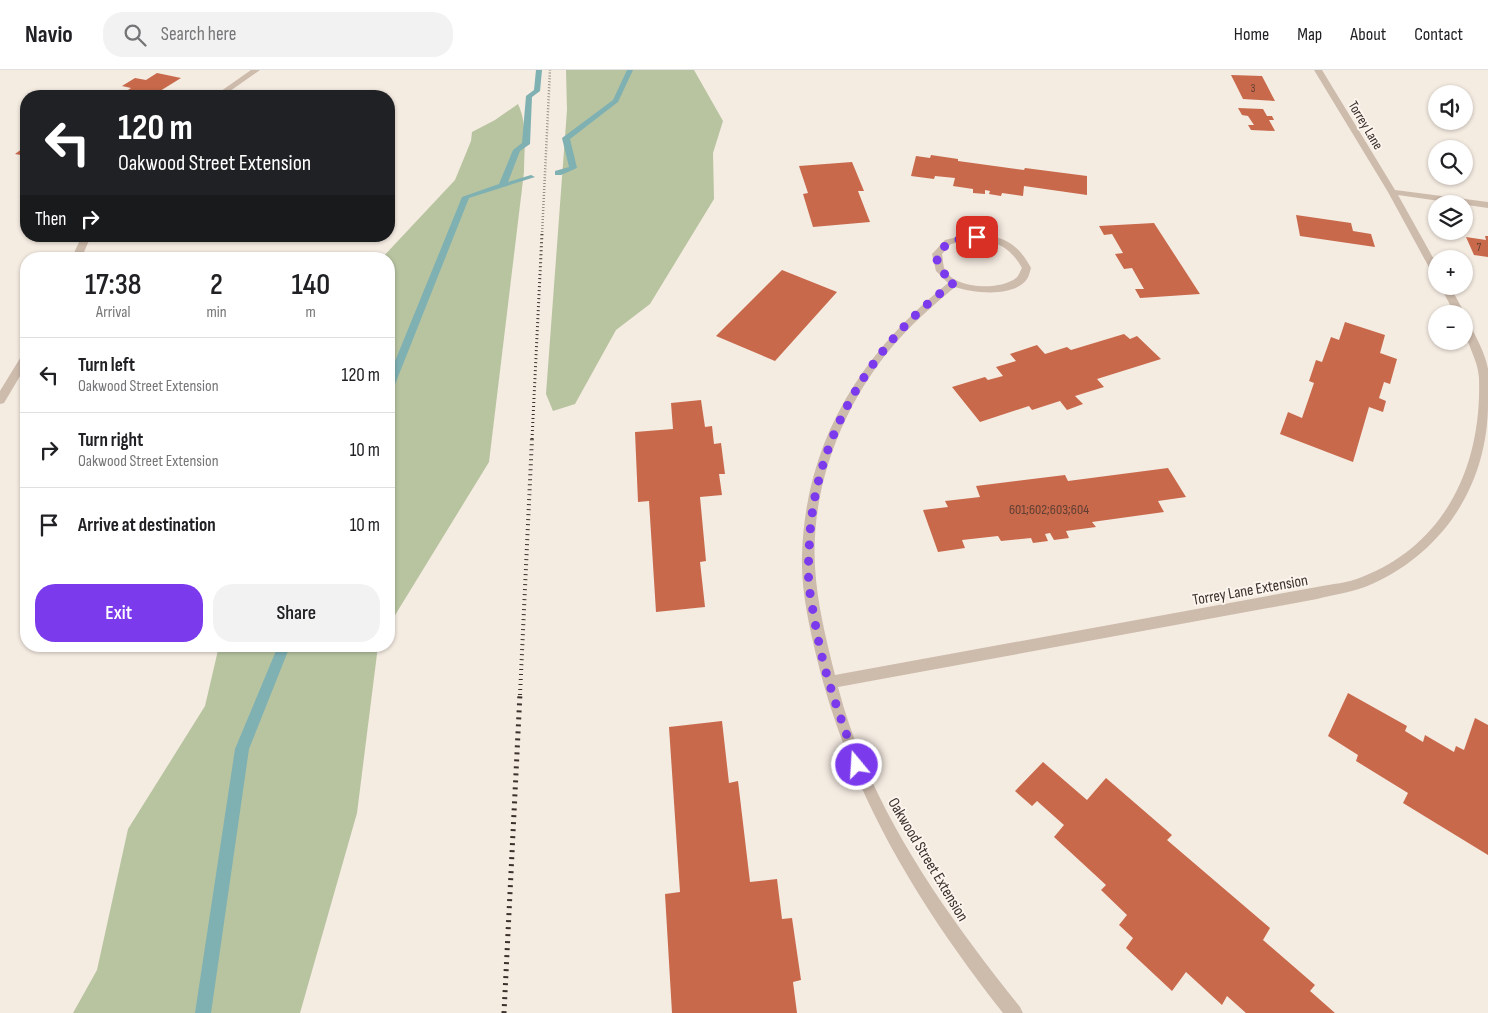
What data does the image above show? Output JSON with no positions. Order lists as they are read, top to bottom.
{
  "streets": {
    "street": ["Torrey Lane", "Torrey Lane Extension", "Oakwood Street Extension"]
  },
  "crossings": [
    ["Torrey Lane Extension", "Oakwood Street Extension"]
  ],
  "house_numbers": ["3", "7", "601;602;603;604"],
  "page": {
    "header": "Navio",
    "search": "Search here",
    "nav": [
      "Home",
      "Map",
      "About",
      "Contact"
    ],
    "map_buttons": ["+", "−"],
    "turn": ["120 m", "Oakwood Street Extension"],
    "then": "Then",
    "eta": [
      "17:38",
      "Arrival",
      "2",
      "min",
      "140",
      "m"
    ],
    "list": [
      {
        "name": "Turn left",
        "note": "Oakwood Street Extension",
        "value": "120 m"
      },
      {
        "name": "Turn right",
        "note": "Oakwood Street Extension",
        "value": "10 m"
      },
      {
        "name": "Arrive at destination",
        "value": "10 m"
      }
    ],
    "buttons": ["Exit", "Share"]
  }
}
